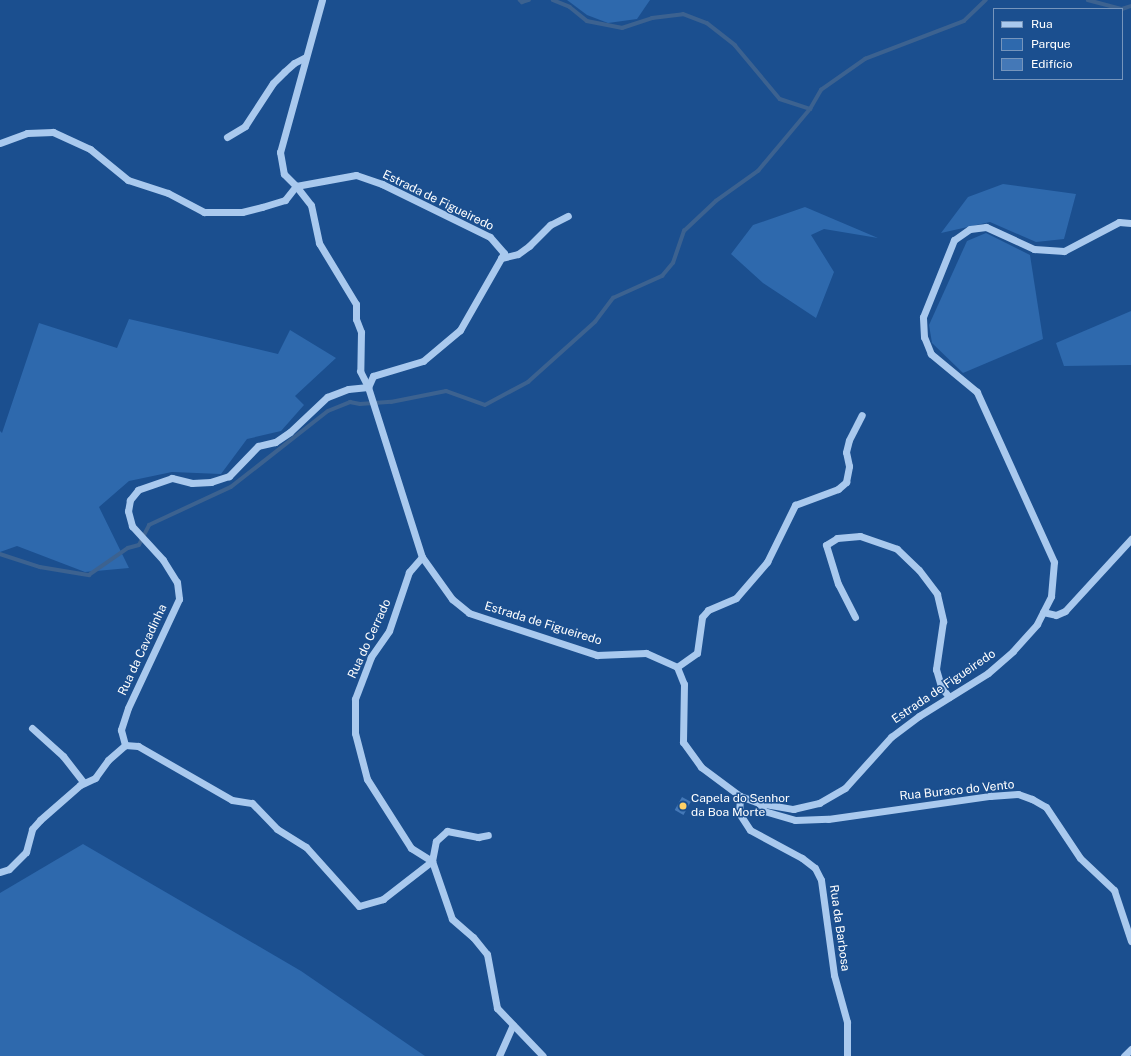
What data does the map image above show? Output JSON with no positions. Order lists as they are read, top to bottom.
{
  "streets": {
    "street": [
      "Estrada de Figueiredo",
      "Rua do Cerrado",
      "Rua da Cavadinha",
      "Rua Buraco do Vento",
      "Rua da Barbosa"
    ]
  },
  "crossings": [
    ["Estrada de Figueiredo", "Rua do Cerrado"],
    ["Estrada de Figueiredo", "Rua da Cavadinha"],
    ["Estrada de Figueiredo", "Rua Buraco do Vento"],
    ["Estrada de Figueiredo", "Rua da Barbosa"]
  ],
  "places": ["Capela do Senhor da Boa Morte"],
  "legend": ["Rua", "Parque", "Edifício"]
}
